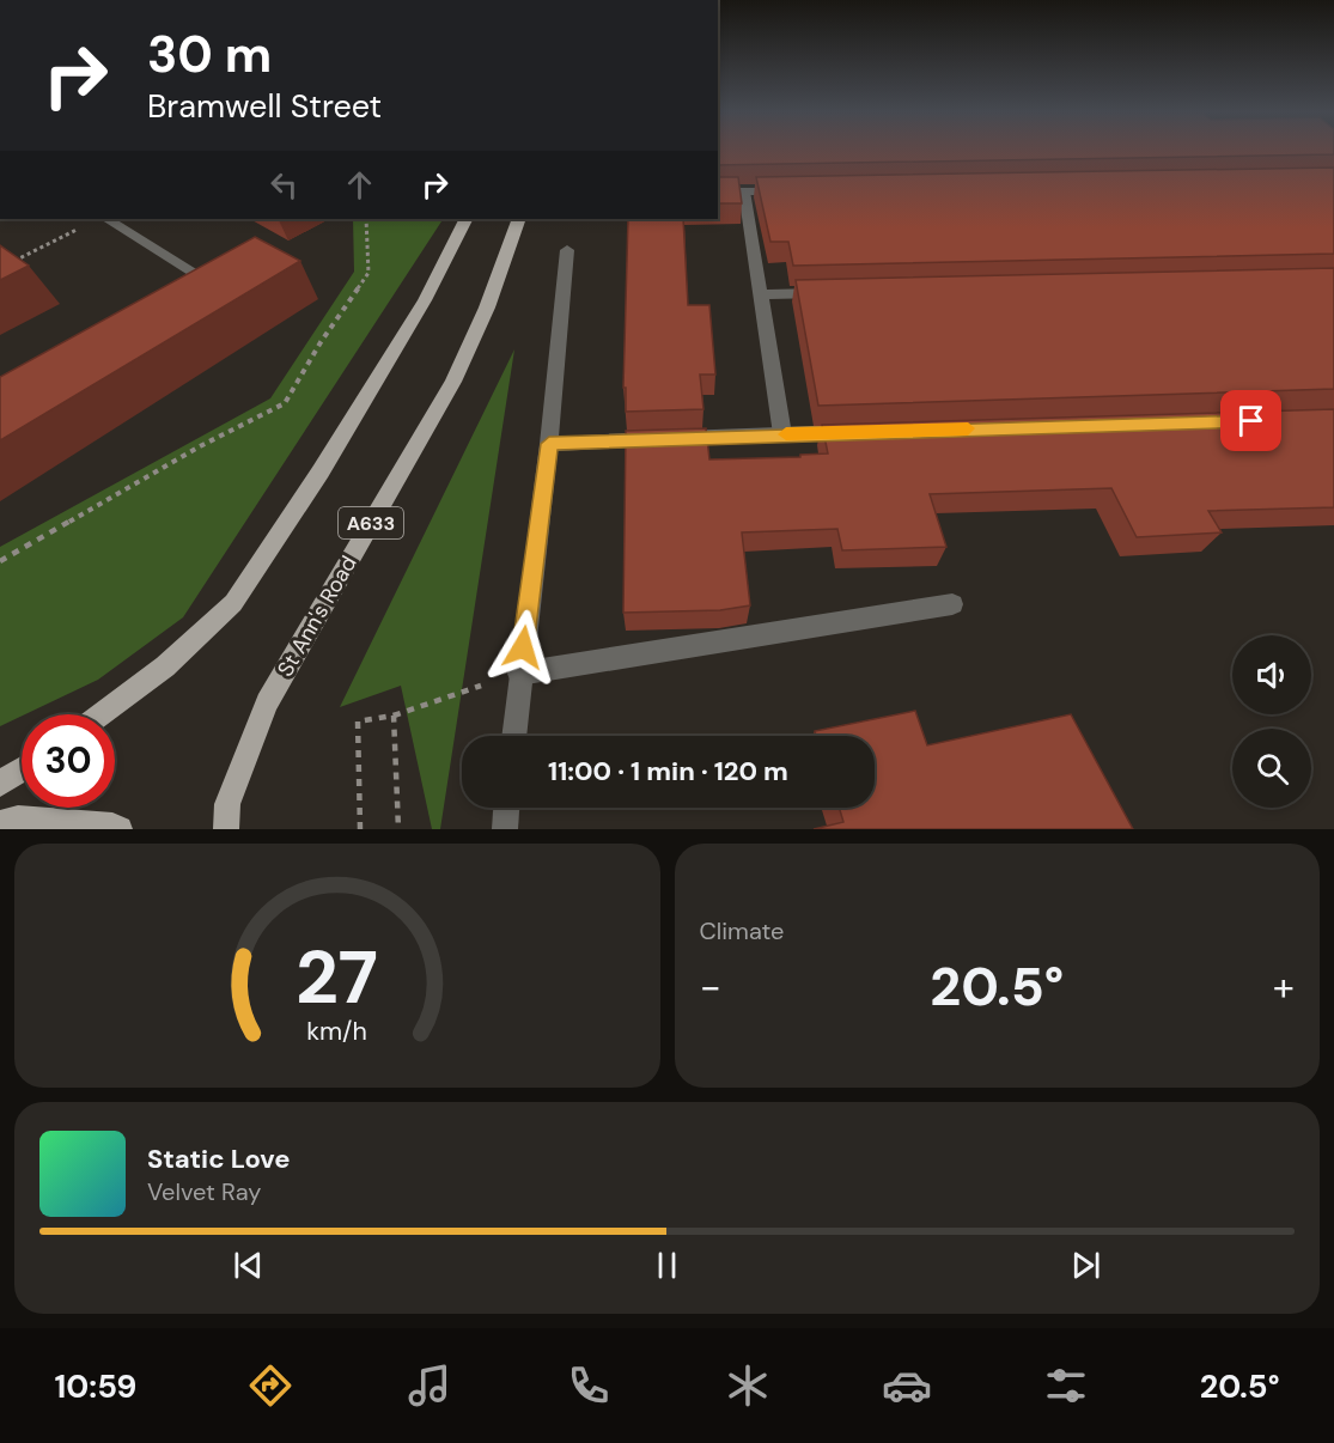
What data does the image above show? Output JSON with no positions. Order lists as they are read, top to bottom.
{
  "streets": {
    "main road": ["A633", "St Ann's Road"]
  },
  "page": {
    "turn": ["30 m", "Bramwell Street"],
    "limit": "30",
    "trip": "11:00 · 1 min · 120 m",
    "tile": "Climate",
    "heat": ["−", "20.5°", "+"],
    "song": ["Static Love", "Velvet Ray"],
    "tabs": ["10:59", "20.5°"],
    "gauge": ["27", "km/h"]
  }
}
